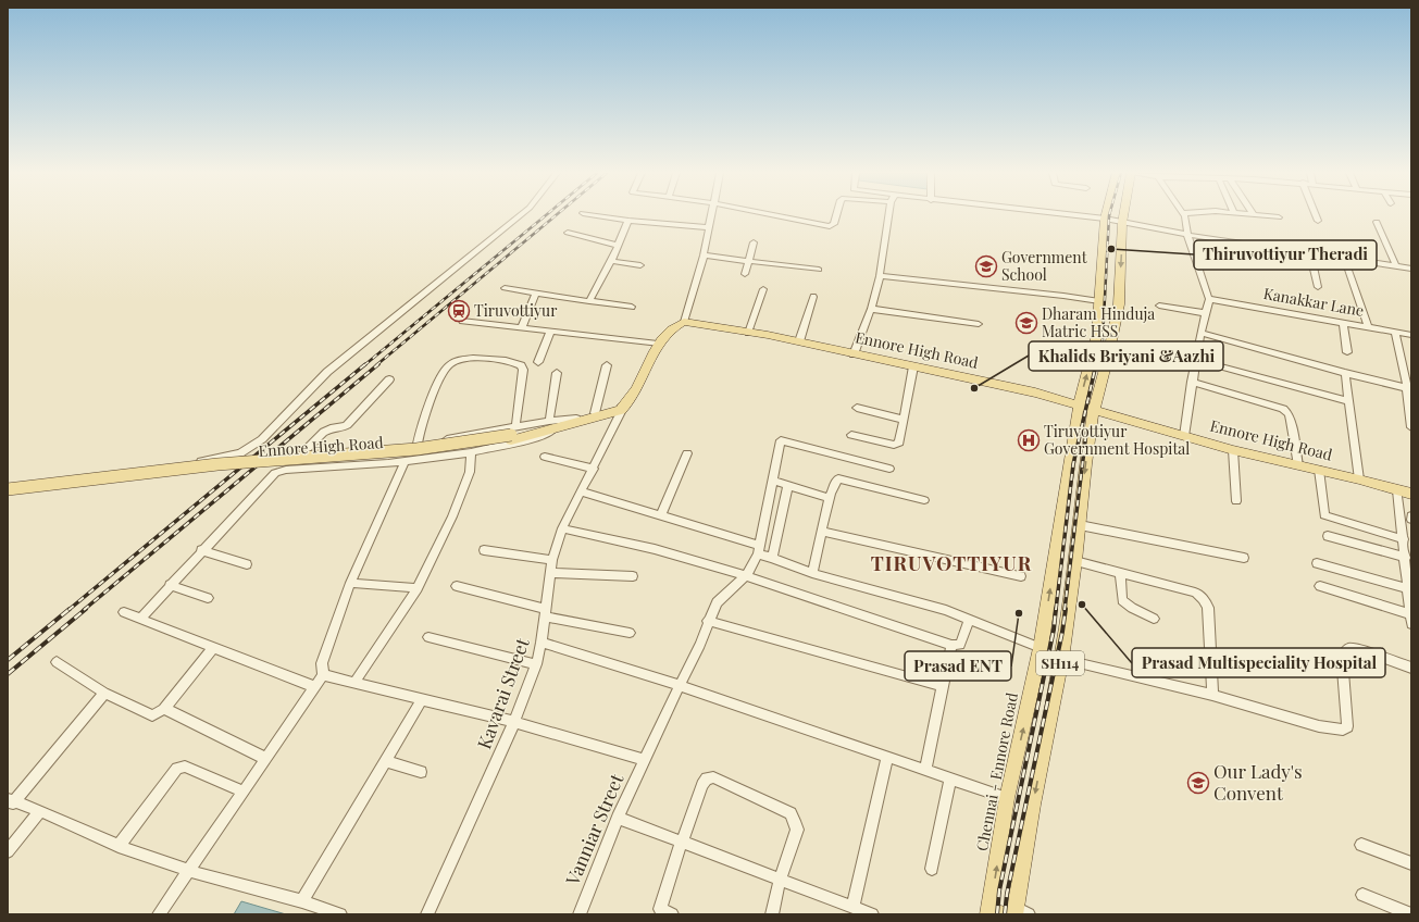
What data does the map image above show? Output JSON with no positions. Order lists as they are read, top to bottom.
{
  "streets": {
    "main road": ["Ennore High Road", "SH114", "Chennai - Ennore Road"],
    "street": ["Kanakkar Lane", "Kavarai Street", "Vanniar Street"]
  },
  "crossings": [
    ["Ennore High Road", "SH114"],
    ["Ennore High Road", "Kavarai Street"],
    ["Ennore High Road", "Chennai - Ennore Road"],
    ["SH114", "Chennai - Ennore Road"]
  ],
  "districts": ["TIRUVOTTIYUR"],
  "places": {
    "other": [
      "Thiruvottiyur Theradi",
      "Khalids Briyani &Aazhi",
      "Prasad Multispeciality Hospital",
      "Prasad ENT"
    ],
    "school or university": ["Government School", "Dharam Hinduja Matric HSS", "Our Lady's Convent"],
    "station": ["Tiruvottiyur"],
    "hospital": ["Tiruvottiyur Government Hospital"]
  }
}
